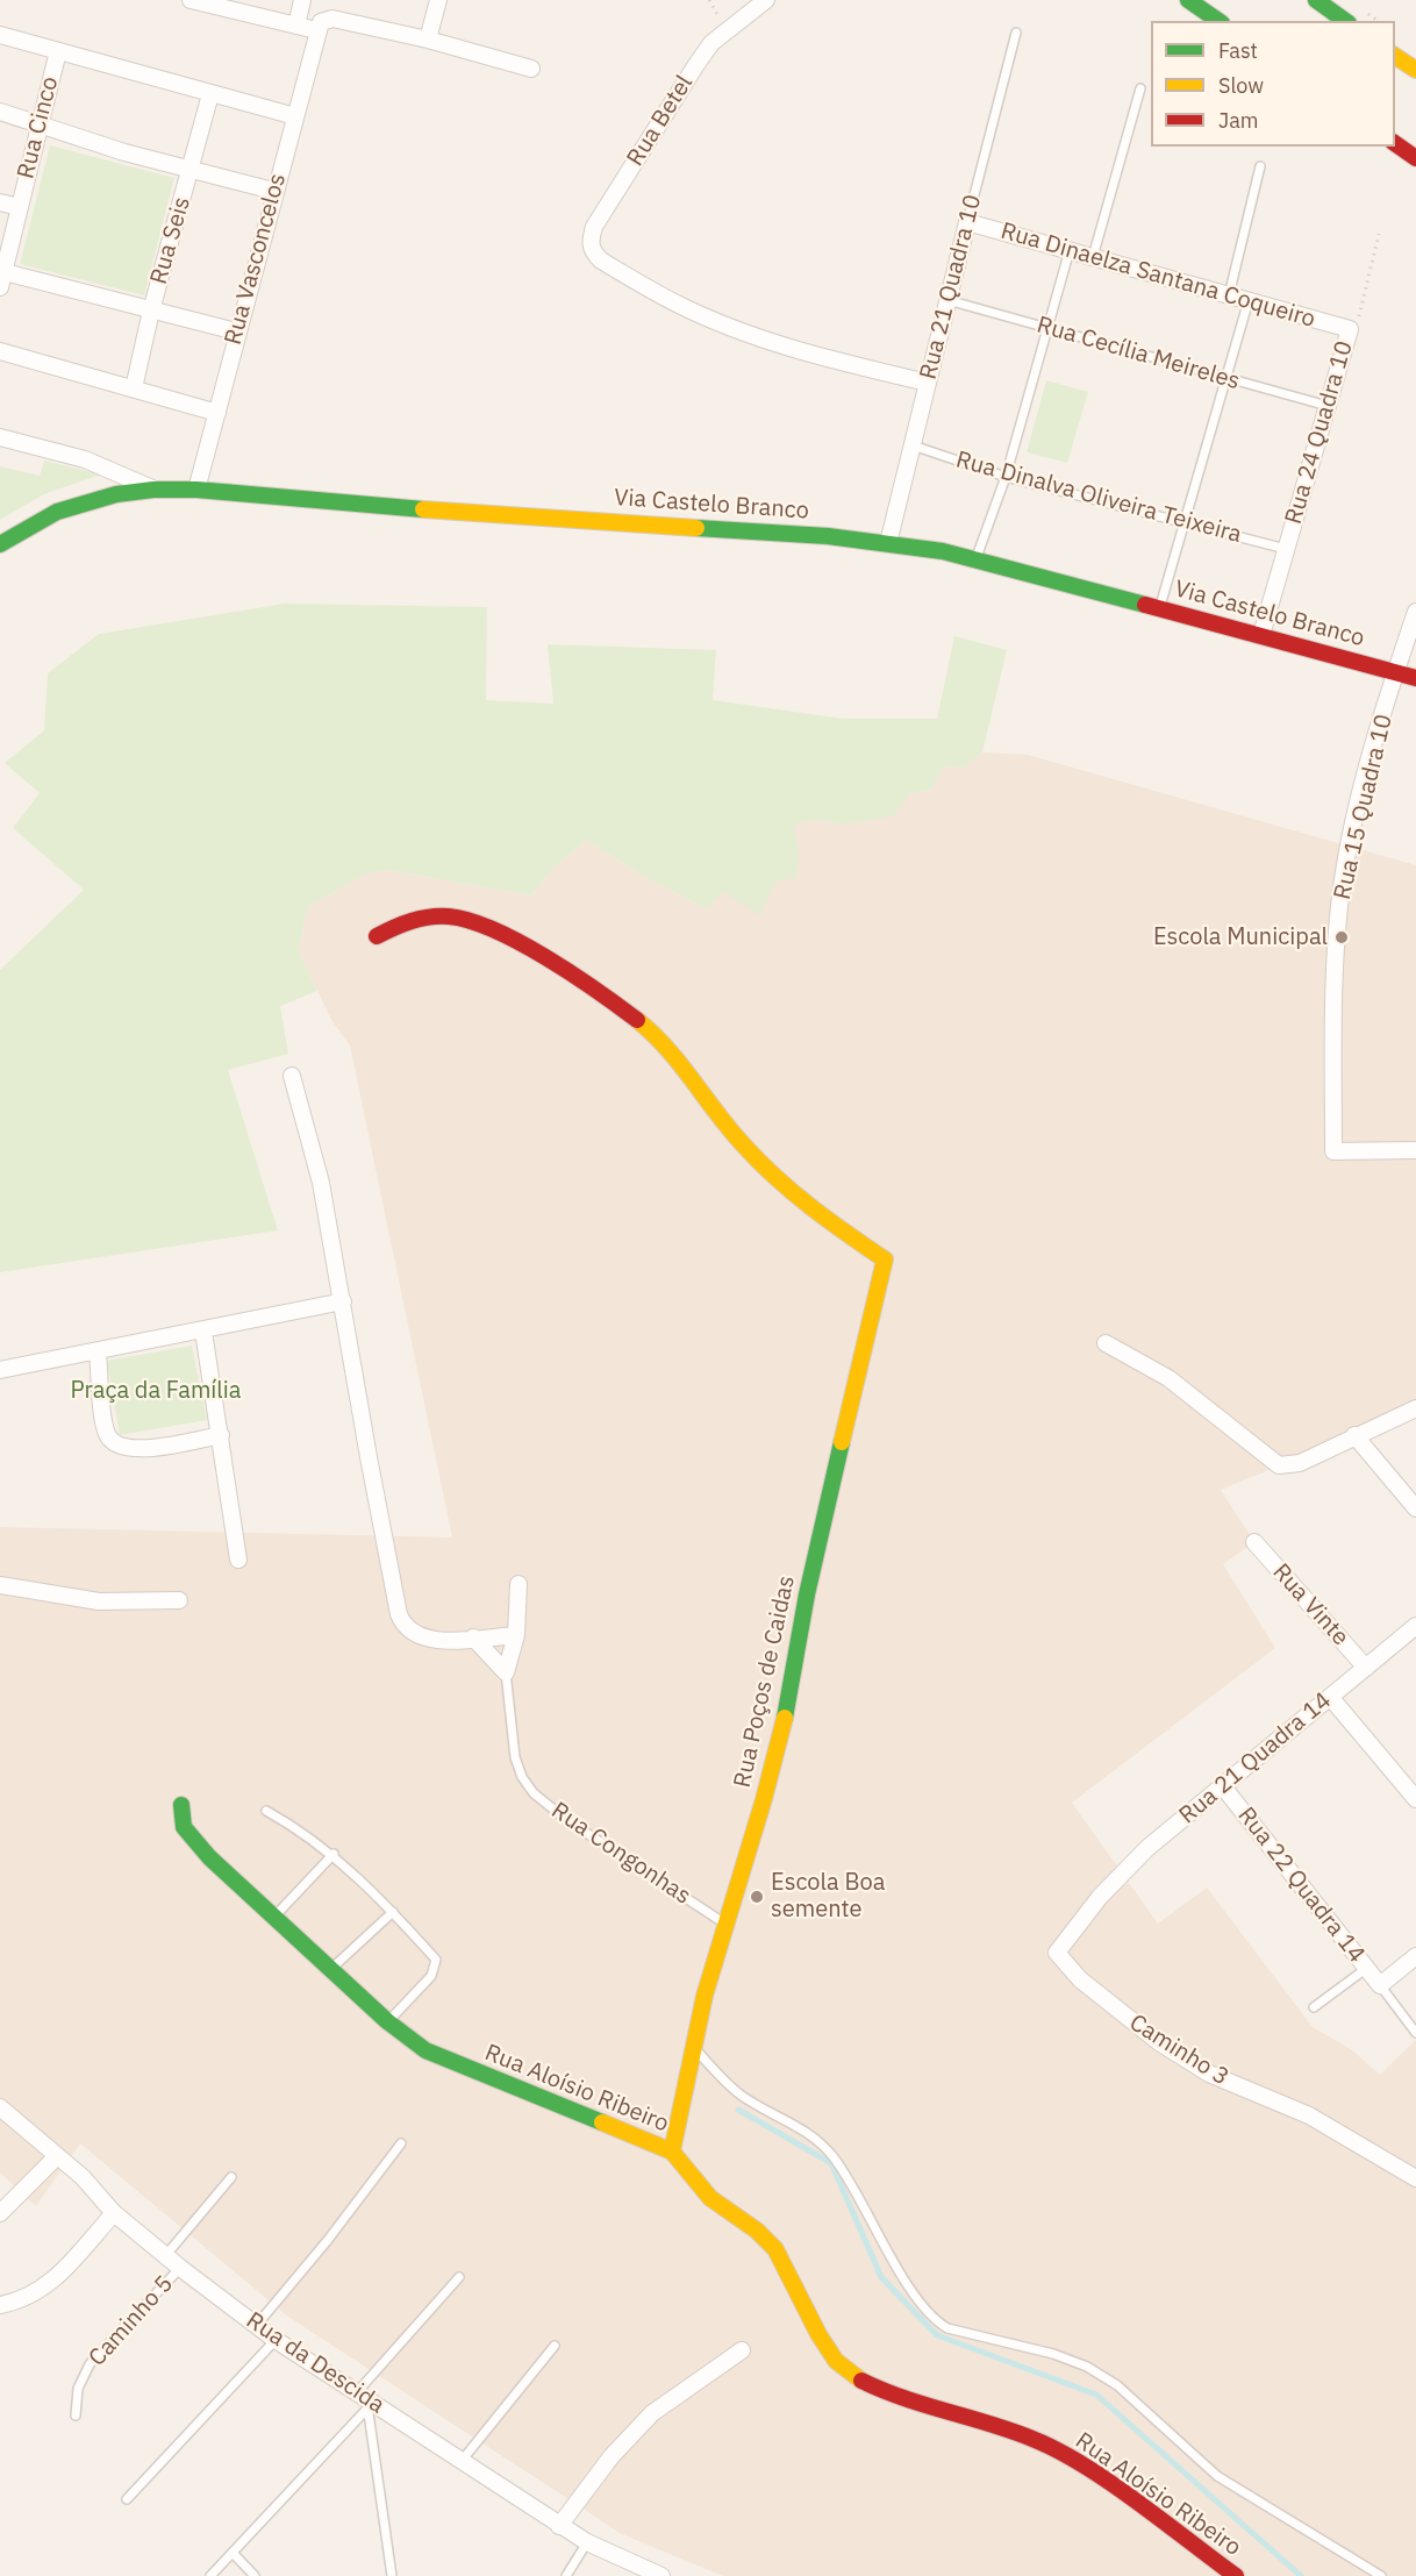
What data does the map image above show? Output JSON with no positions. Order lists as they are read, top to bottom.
{
  "streets": {
    "street": [
      "Rua Betel",
      "Rua Cinco",
      "Rua Seis",
      "Rua Vasconcelos",
      "Rua Dinaelza Santana Coqueiro",
      "Rua 21 Quadra 10",
      "Rua 24 Quadra 10",
      "Via Castelo Branco",
      "Rua 15 Quadra 10",
      "Rua Vinte",
      "Rua Poços de Caidas",
      "Rua 21 Quadra 14",
      "Rua 22 Quadra 14",
      "Caminho 3",
      "Rua Aloísio Ribeiro",
      "Rua da Descida"
    ],
    "lane": [
      "Rua Cecília Meireles",
      "Rua Dinalva Oliveira Teixeira",
      "Rua Congonhas",
      "Caminho 5"
    ]
  },
  "crossings": [
    ["Rua Betel", "Rua 21 Quadra 10"],
    ["Rua Vasconcelos", "Via Castelo Branco"],
    ["Rua Dinaelza Santana Coqueiro", "Rua 21 Quadra 10"],
    ["Rua Dinaelza Santana Coqueiro", "Rua 24 Quadra 10"],
    ["Rua 21 Quadra 10", "Rua Cecília Meireles"],
    ["Rua 21 Quadra 10", "Rua Dinalva Oliveira Teixeira"],
    ["Rua 21 Quadra 10", "Via Castelo Branco"],
    ["Rua Cecília Meireles", "Rua 24 Quadra 10"],
    ["Rua 24 Quadra 10", "Rua Dinalva Oliveira Teixeira"],
    ["Rua 24 Quadra 10", "Via Castelo Branco"],
    ["Via Castelo Branco", "Rua 15 Quadra 10"],
    ["Rua Vinte", "Rua 21 Quadra 14"],
    ["Rua Poços de Caidas", "Rua Congonhas"],
    ["Rua Poços de Caidas", "Rua Aloísio Ribeiro"],
    ["Rua 21 Quadra 14", "Rua 22 Quadra 14"],
    ["Rua 21 Quadra 14", "Caminho 3"],
    ["Caminho 5", "Rua da Descida"]
  ],
  "parks": ["Praça da Família"],
  "places": ["Escola Municipal", "Escola Boa semente"],
  "legend": ["Fast", "Slow", "Jam"]
}
